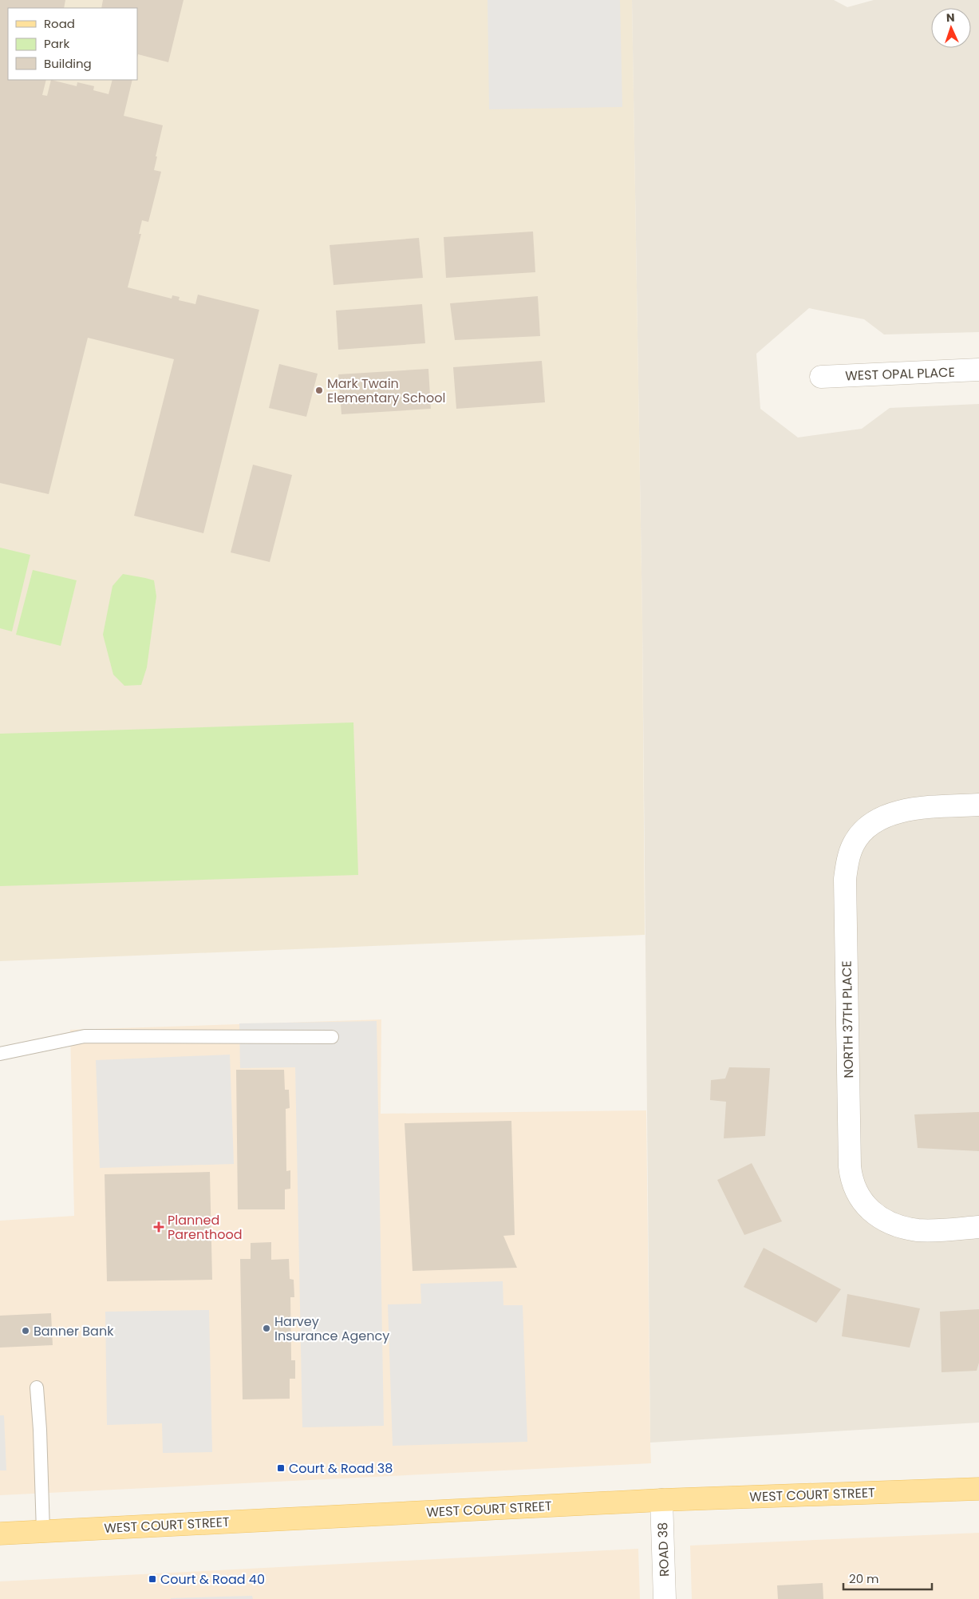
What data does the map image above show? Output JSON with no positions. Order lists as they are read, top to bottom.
{
  "streets": {
    "main road": ["WEST COURT STREET"],
    "street": ["WEST OPAL PLACE", "NORTH 37TH PLACE", "ROAD 38"]
  },
  "crossings": [
    ["WEST COURT STREET", "ROAD 38"]
  ],
  "places": {
    "other": ["Mark Twain Elementary School", "Harvey Insurance Agency", "Banner Bank"],
    "health": ["Planned Parenthood"],
    "transit": ["Court & Road 38", "Court & Road 40"]
  },
  "legend": ["Road", "Park", "Building"],
  "scale_bar": "20 m",
  "north": "top"
}
